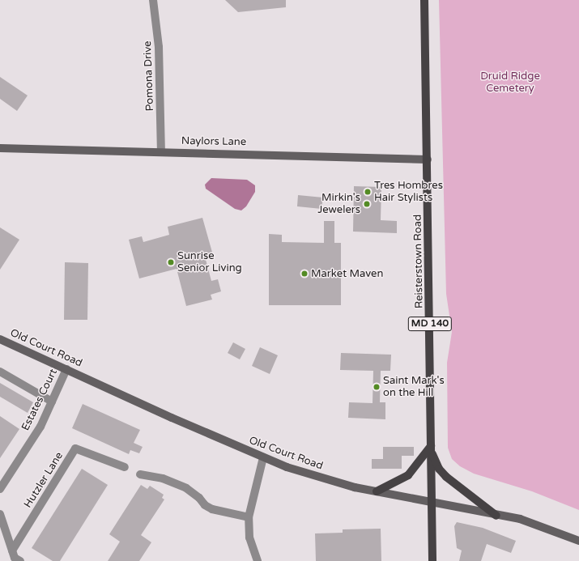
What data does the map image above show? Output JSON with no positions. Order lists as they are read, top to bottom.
{
  "streets": {
    "main road": [
      "Naylors Lane",
      "Reisterstown Road",
      "MD 140",
      "Old Court Road"
    ],
    "street": ["Pomona Drive", "Estates Court", "Hutzler Lane"]
  },
  "crossings": [
    ["Pomona Drive", "Naylors Lane"],
    ["Naylors Lane", "Reisterstown Road"],
    ["Reisterstown Road", "Old Court Road"],
    ["Old Court Road", "Estates Court"]
  ],
  "parks": ["Druid Ridge Cemetery"],
  "places": [
    "Tres Hombres Hair Stylists",
    "Mirkin's Jewelers",
    "Sunrise Senior Living",
    "Market Maven",
    "Saint Mark's on the Hill"
  ]
}
